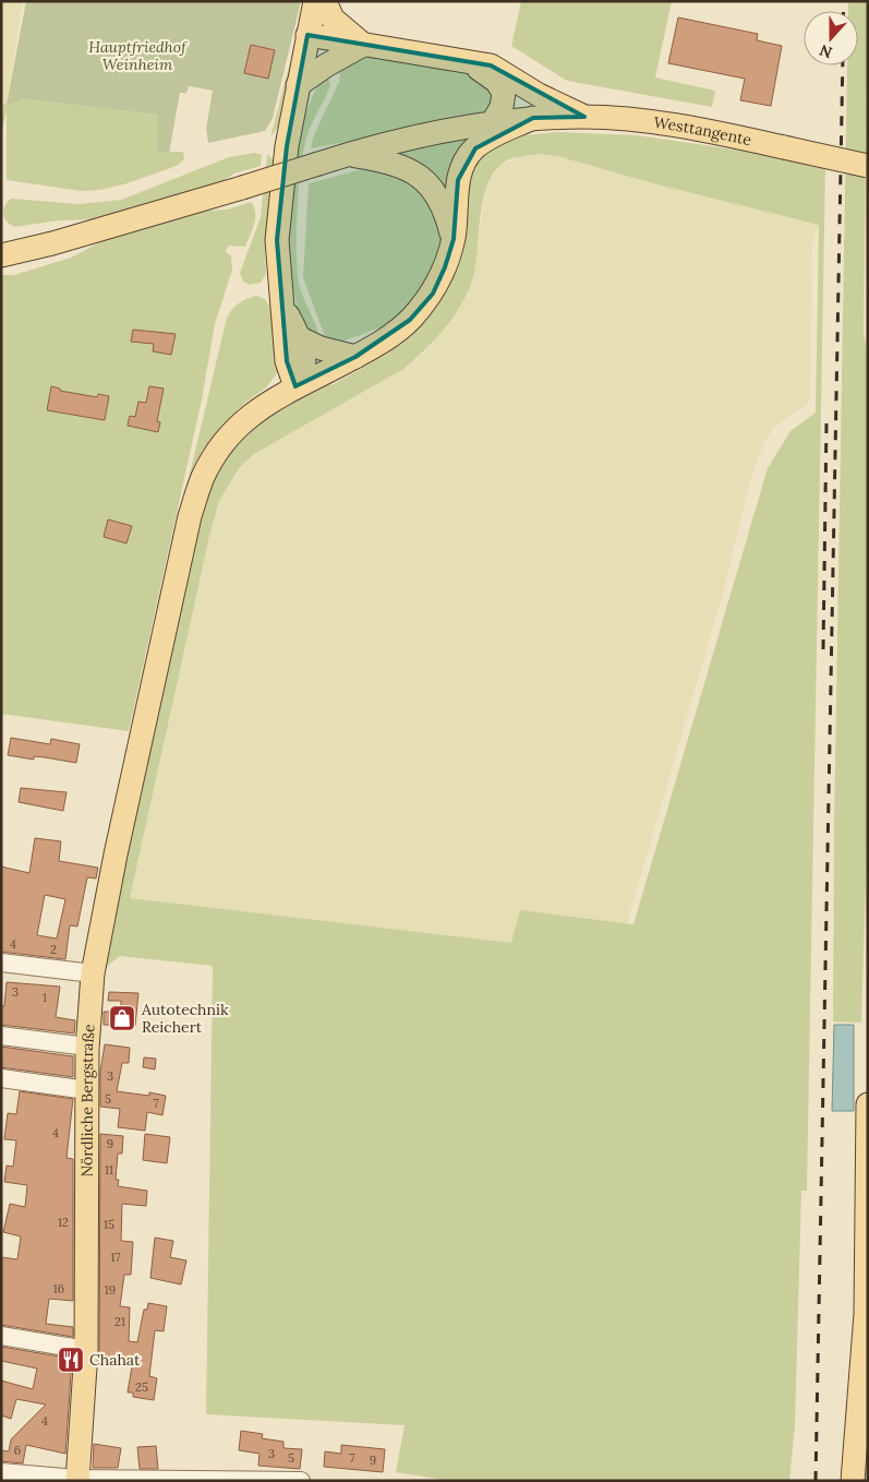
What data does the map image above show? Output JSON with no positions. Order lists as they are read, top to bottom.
{
  "streets": {
    "main road": ["Westtangente", "Nördliche Bergstraße"]
  },
  "crossings": [
    ["Westtangente", "Nördliche Bergstraße"]
  ],
  "parks": ["Hauptfriedhof Weinheim"],
  "places": {
    "shop": ["Autotechnik Reichert"],
    "restaurant": ["Chahat"]
  },
  "house_numbers": [
    "4",
    "2",
    "3",
    "1",
    "3",
    "5",
    "7",
    "4",
    "9",
    "11",
    "12",
    "15",
    "17",
    "16",
    "19",
    "21",
    "25",
    "4",
    "6",
    "3",
    "5",
    "7",
    "9"
  ],
  "north": "bottom"
}
